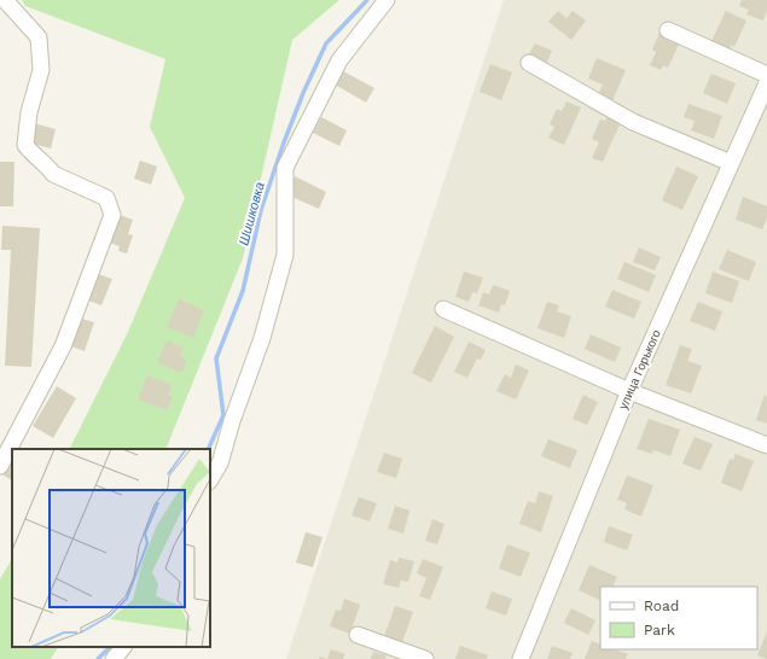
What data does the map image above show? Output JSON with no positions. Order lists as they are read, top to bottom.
{
  "streets": {
    "street": ["улица Горького"]
  },
  "water": ["Шишковка"],
  "legend": ["Road", "Park"]
}
